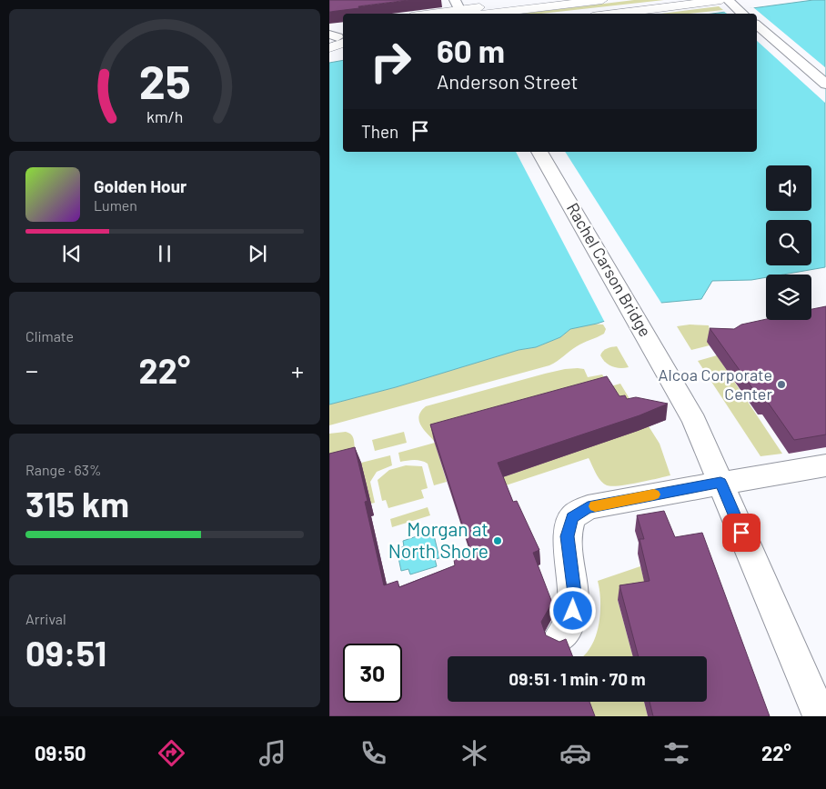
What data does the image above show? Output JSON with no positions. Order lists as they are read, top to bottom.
{
  "streets": {
    "street": ["Rachel Carson Bridge"]
  },
  "places": ["Alcoa Corporate Center", "Morgan at North Shore"],
  "page": {
    "turn": ["60 m", "Anderson Street"],
    "then": "Then",
    "song": ["Golden Hour", "Lumen"],
    "tile": [
      "Climate",
      ["Range · 63%", "315 km"],
      ["Arrival", "09:51"]
    ],
    "heat": ["−", "22°", "+"],
    "limit": "30",
    "trip": "09:51 · 1 min · 70 m",
    "tabs": ["09:50", "22°"],
    "gauge": ["25", "km/h"]
  }
}
